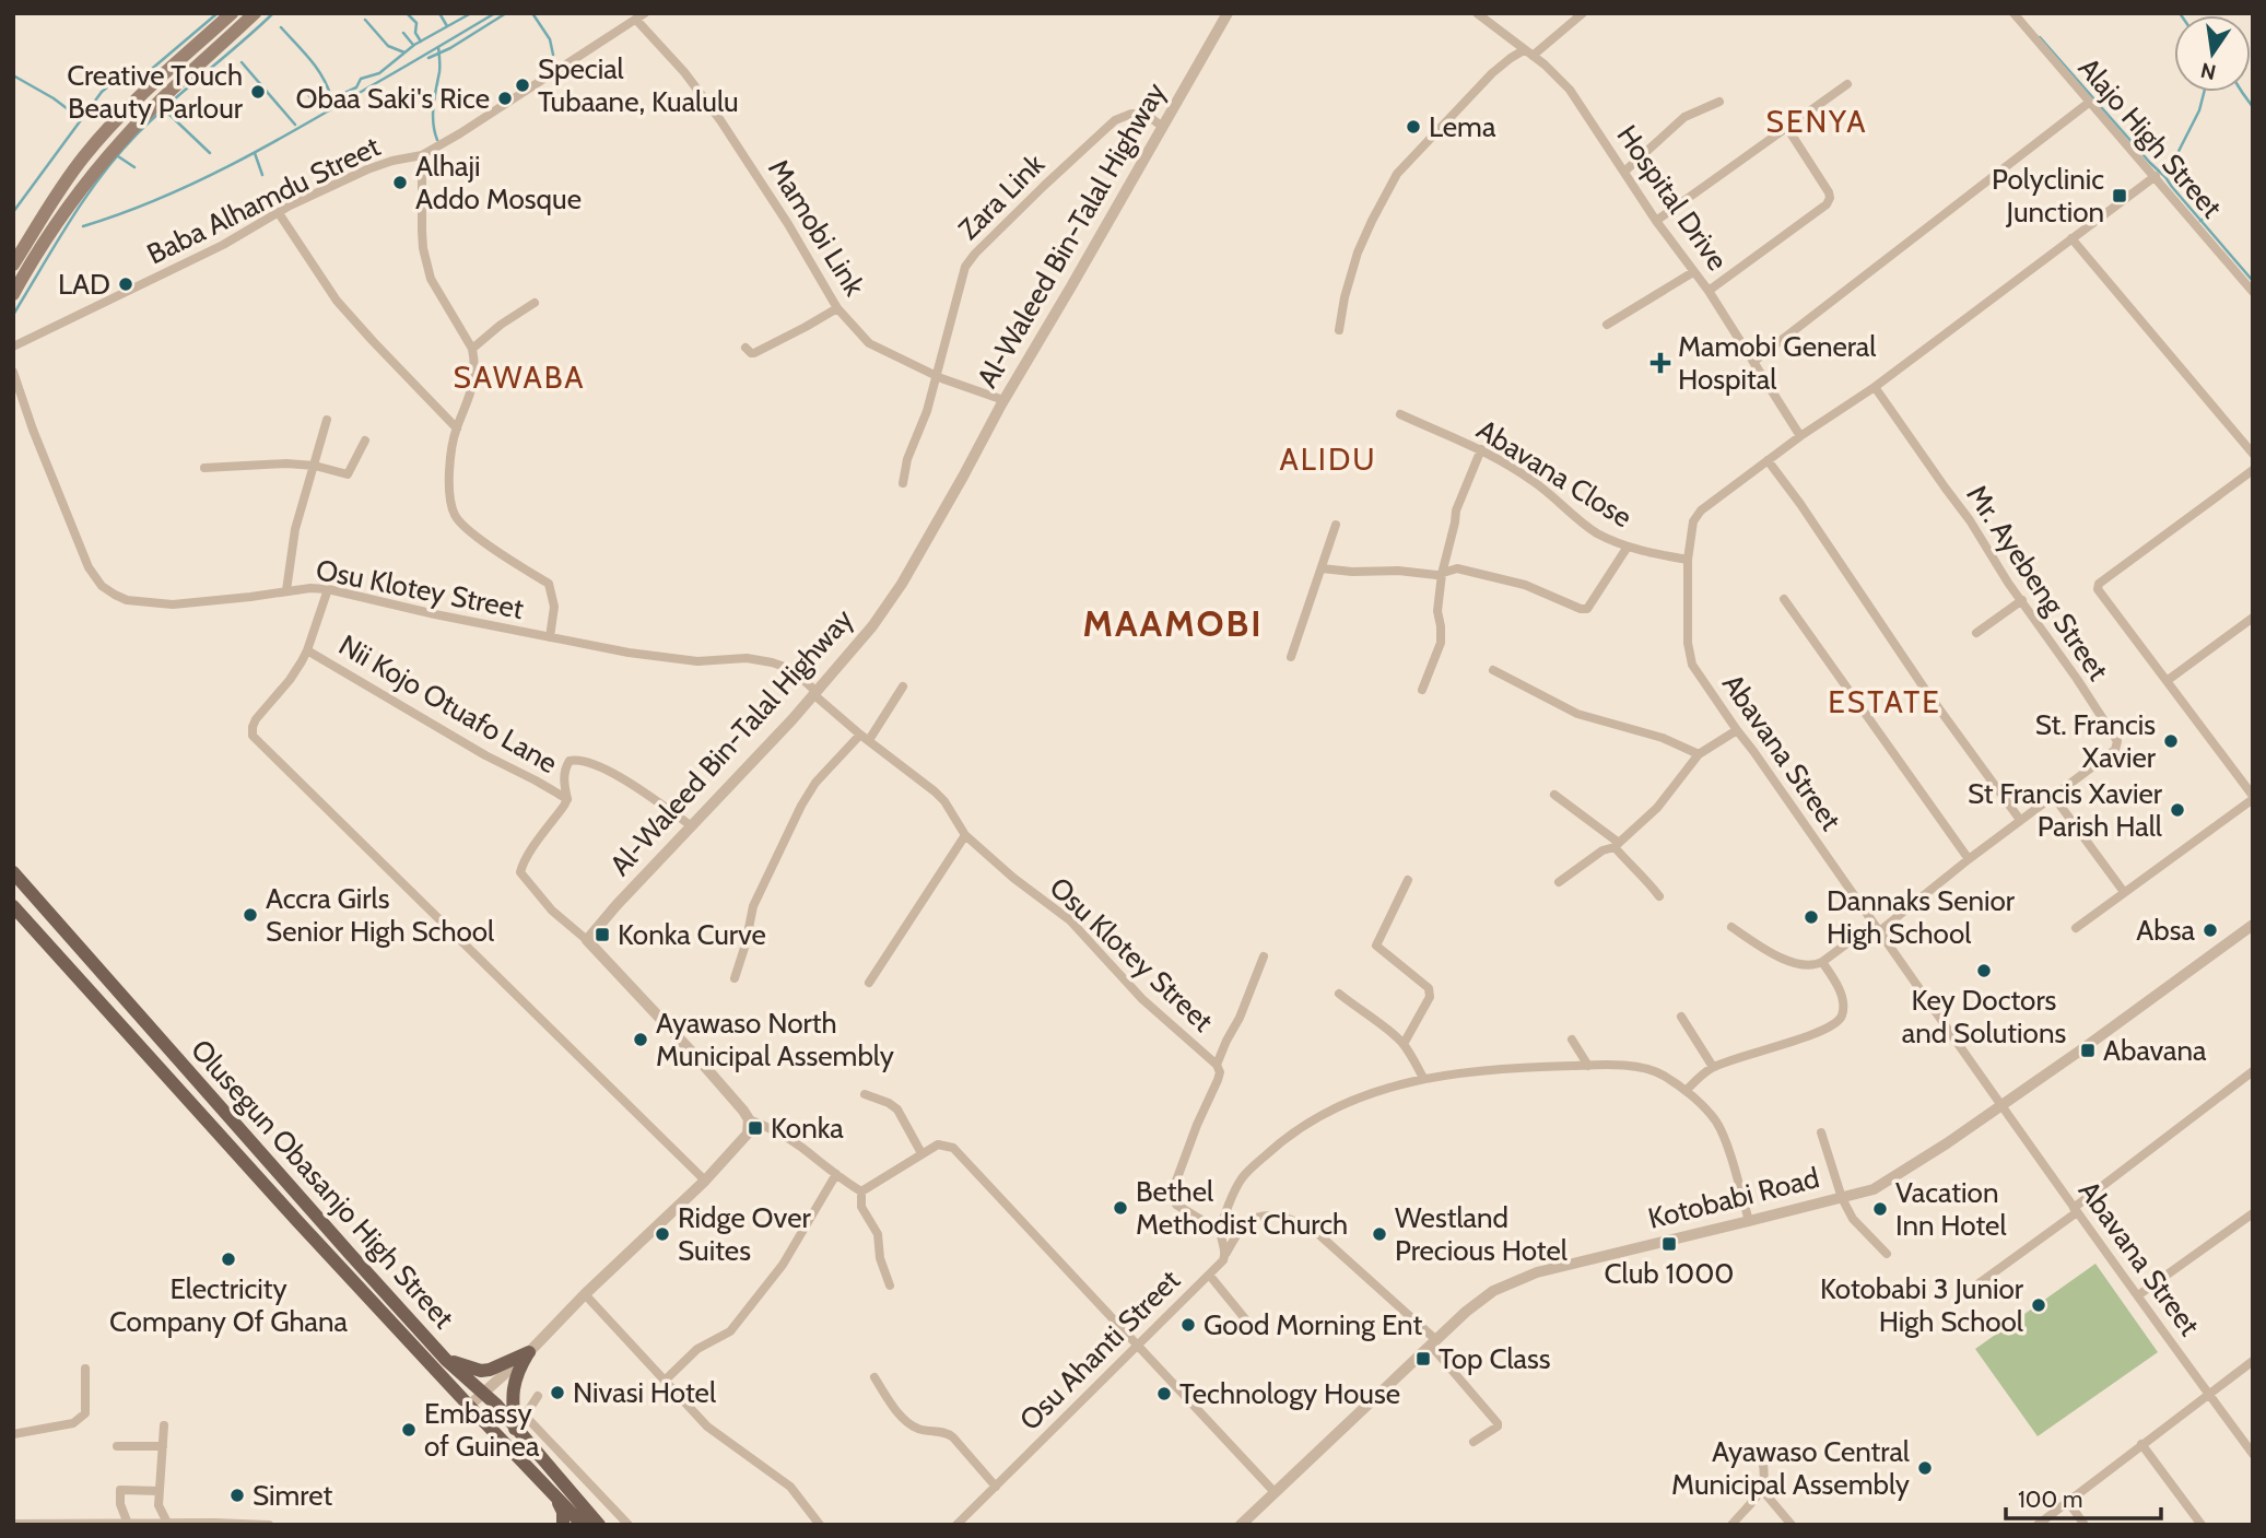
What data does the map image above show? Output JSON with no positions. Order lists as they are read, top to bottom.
{
  "streets": {
    "main road": ["Olusegun Obasanjo High Street"],
    "street": [
      "Alajo High Street",
      "Zara Link",
      "Hospital Drive",
      "Baba Alhamdu Street",
      "Mamobi Link",
      "Al-Waleed Bin-Talal Highway",
      "Abavana Close",
      "Mr. Ayebeng Street",
      "Osu Klotey Street",
      "Nii Kojo Otuafo Lane",
      "Abavana Street",
      "Kotobabi Road",
      "Osu Ahanti Street"
    ]
  },
  "crossings": [
    ["Alajo High Street", "Abavana Street"],
    ["Zara Link", "Mamobi Link"],
    ["Zara Link", "Al-Waleed Bin-Talal Highway"],
    ["Hospital Drive", "Abavana Street"],
    ["Baba Alhamdu Street", "Mamobi Link"],
    ["Mamobi Link", "Al-Waleed Bin-Talal Highway"],
    ["Al-Waleed Bin-Talal Highway", "Osu Klotey Street"],
    ["Al-Waleed Bin-Talal Highway", "Nii Kojo Otuafo Lane"],
    ["Abavana Close", "Abavana Street"],
    ["Mr. Ayebeng Street", "Abavana Street"],
    ["Abavana Street", "Kotobabi Road"],
    ["Kotobabi Road", "Osu Ahanti Street"]
  ],
  "districts": [
    "SENYA",
    "SAWABA",
    "ALIDU",
    "MAAMOBI",
    "ESTATE"
  ],
  "places": {
    "other": [
      "Special Tubaane, Kualulu",
      "Creative Touch Beauty Parlour",
      "Obaa Saki's Rice",
      "Lema",
      "Alhaji Addo Mosque",
      "LAD",
      "St. Francis Xavier",
      "St Francis Xavier Parish Hall",
      "Accra Girls Senior High School",
      "Dannaks Senior High School",
      "Absa",
      "Key Doctors and Solutions",
      "Ayawaso North Municipal Assembly",
      "Bethel Methodist Church",
      "Vacation Inn Hotel",
      "Ridge Over Suites",
      "Westland Precious Hotel",
      "Electricity Company Of Ghana",
      "Kotobabi 3 Junior High School",
      "Good Morning Ent",
      "Nivasi Hotel",
      "Technology House",
      "Embassy of Guinea",
      "Ayawaso Central Municipal Assembly",
      "Simret"
    ],
    "transit": [
      "Polyclinic Junction",
      "Konka Curve",
      "Abavana",
      "Konka",
      "Club 1000",
      "Top Class"
    ],
    "health": ["Mamobi General Hospital"]
  },
  "scale_bar": "100 m",
  "north": "bottom"
}
